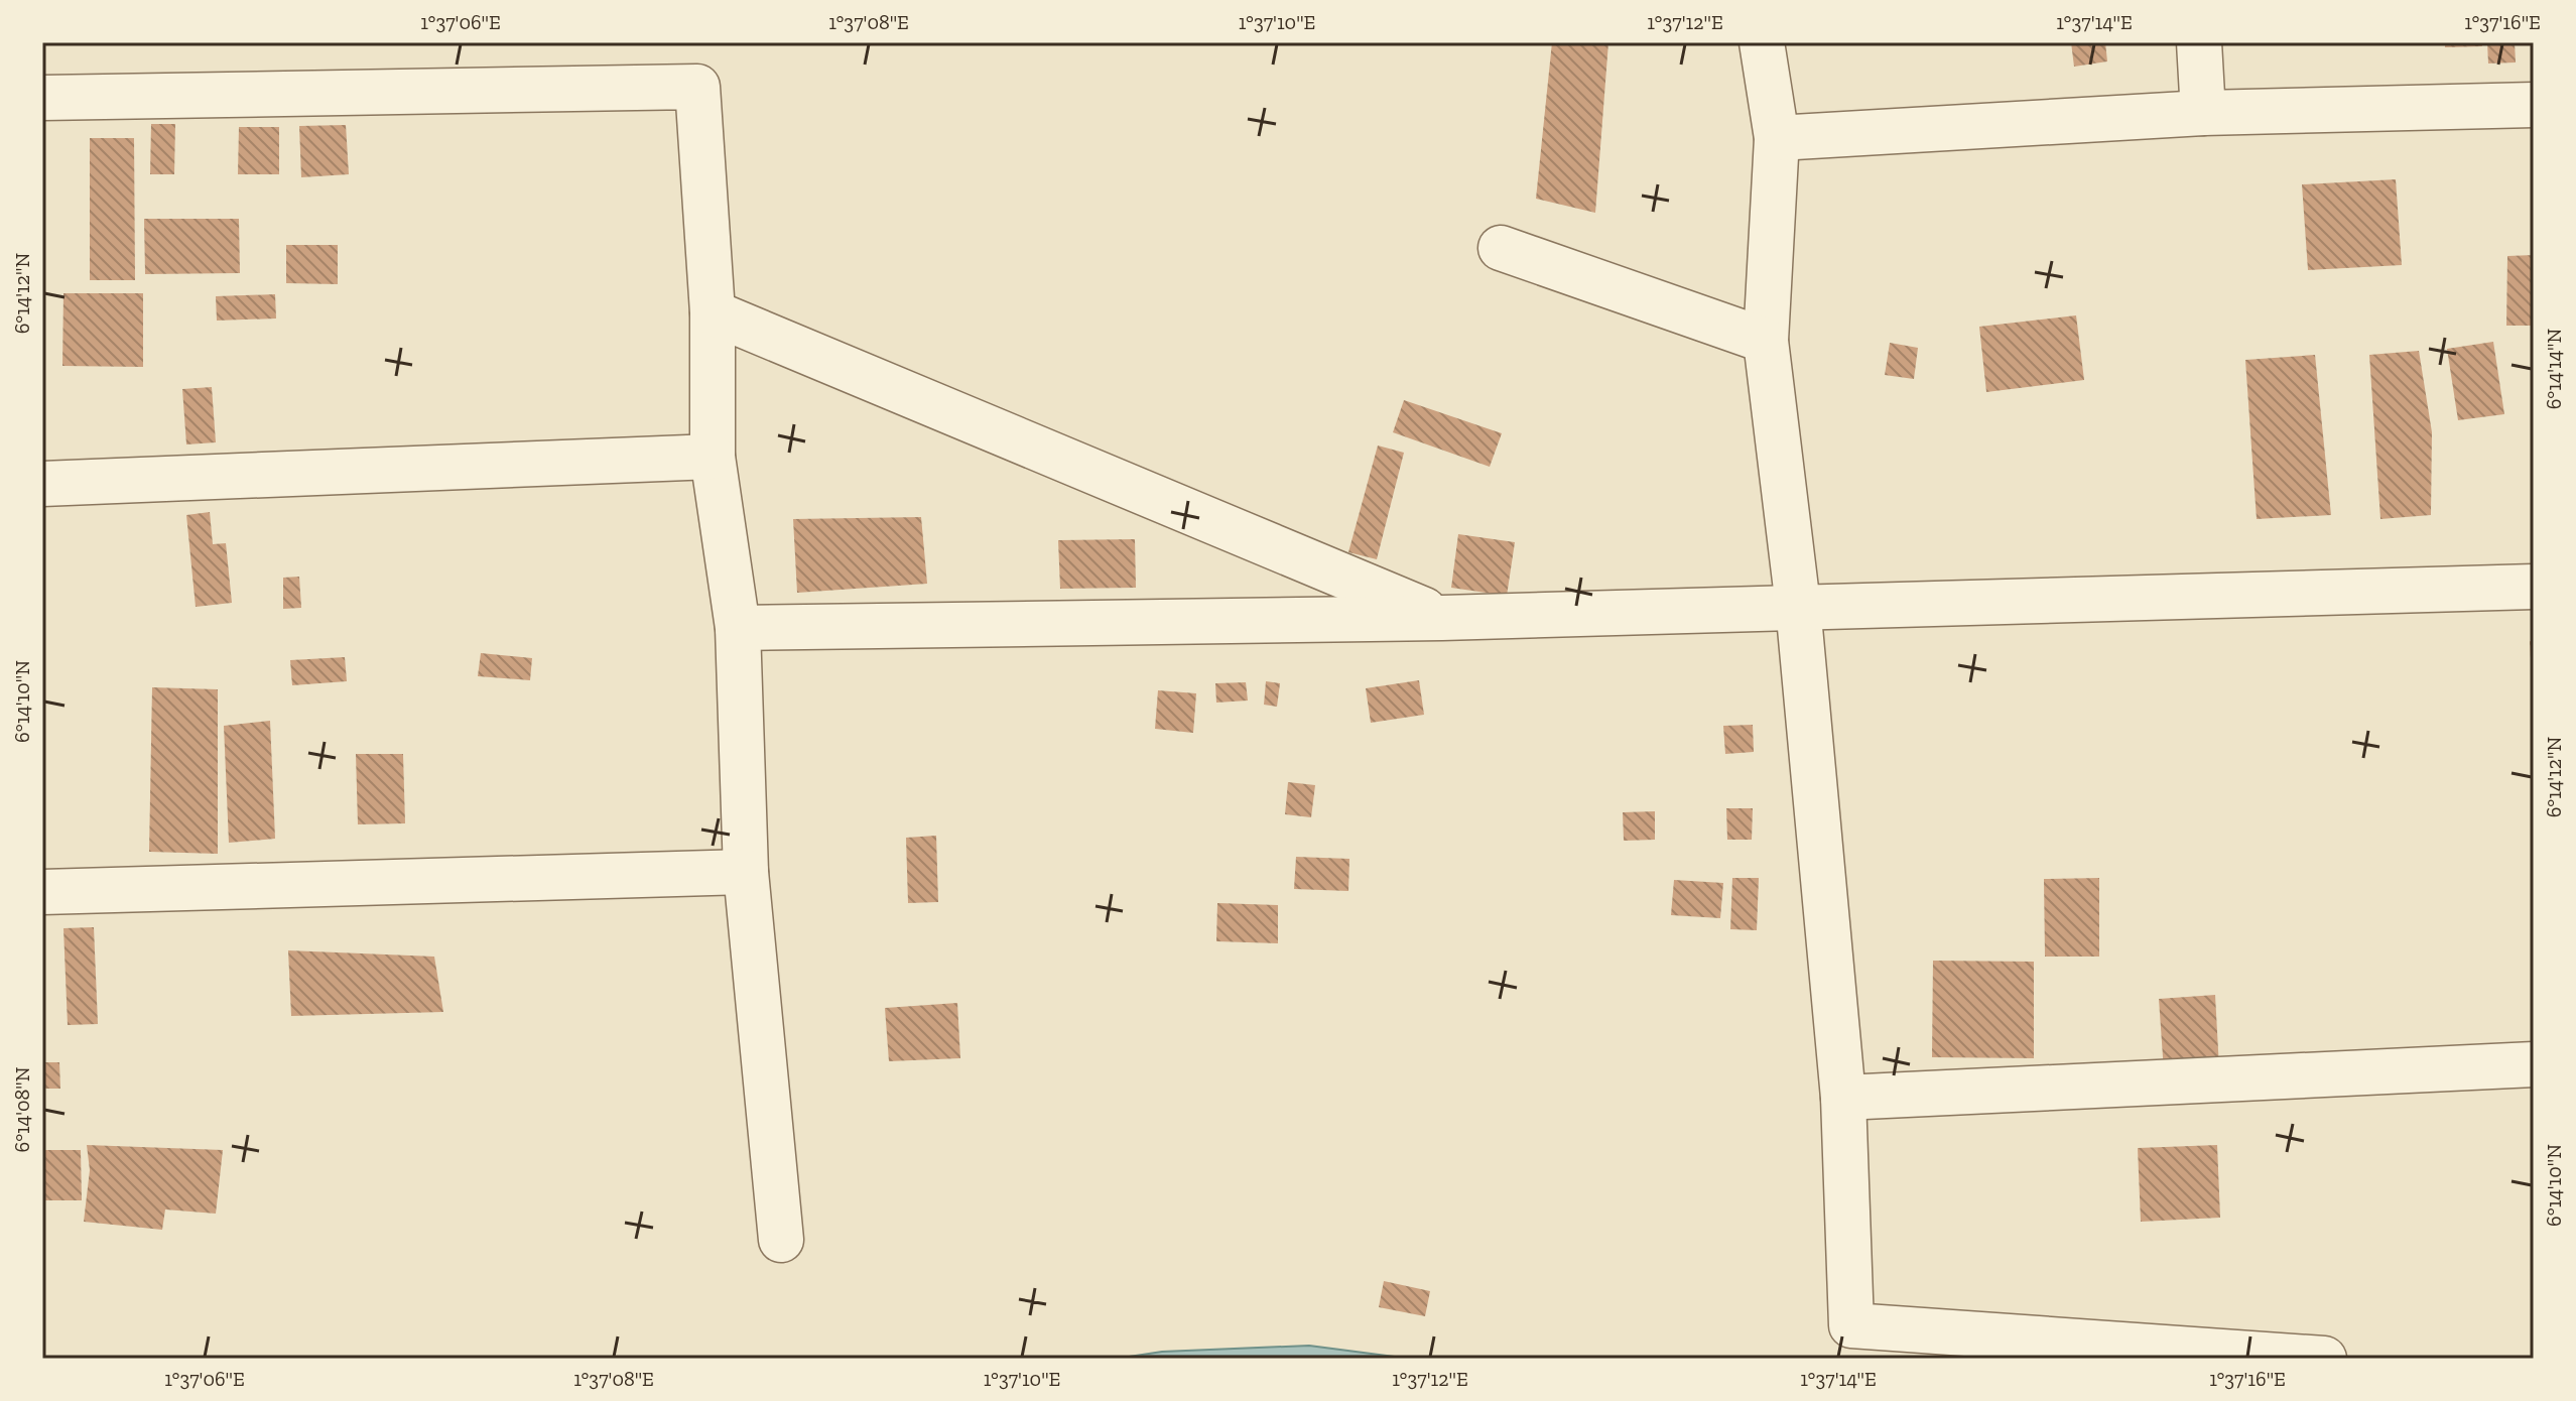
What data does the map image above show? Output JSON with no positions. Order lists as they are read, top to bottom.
{
  "coordinates": [
    "1°37'06\"E",
    "1°37'08\"E",
    "1°37'10\"E",
    "1°37'12\"E",
    "1°37'14\"E",
    "1°37'16\"E",
    "6°14'12\"N",
    "6°14'14\"N",
    "6°14'10\"N",
    "6°14'08\"N"
  ]
}
